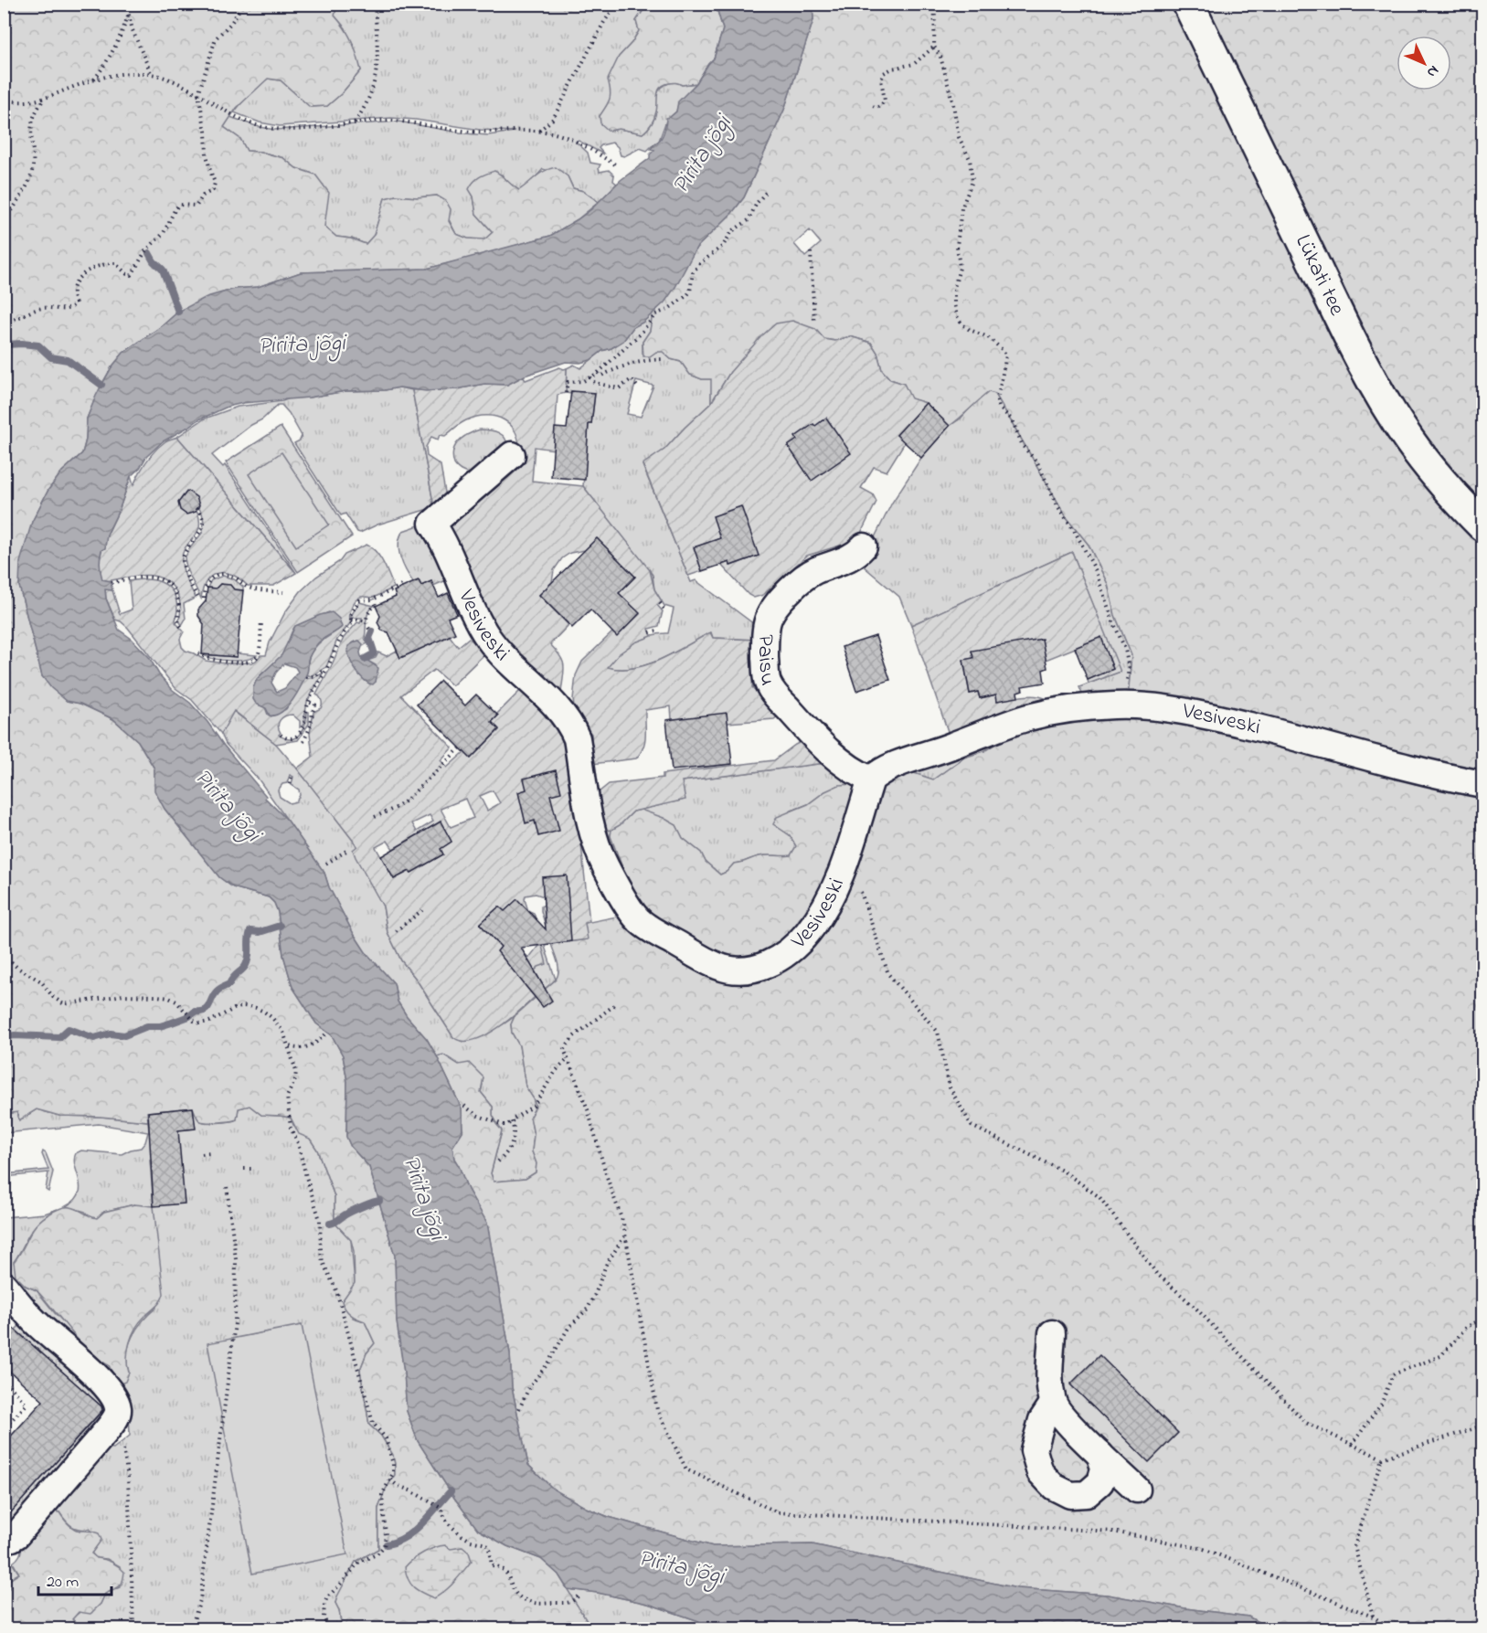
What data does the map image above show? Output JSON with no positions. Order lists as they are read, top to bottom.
{
  "streets": {
    "main road": ["Lükati tee"],
    "street": ["Vesiveski", "Paisu"]
  },
  "crossings": [
    ["Vesiveski", "Paisu"]
  ],
  "water": ["Pirita jõgi"],
  "scale_bar": "20 m",
  "north": "bottom right"
}
